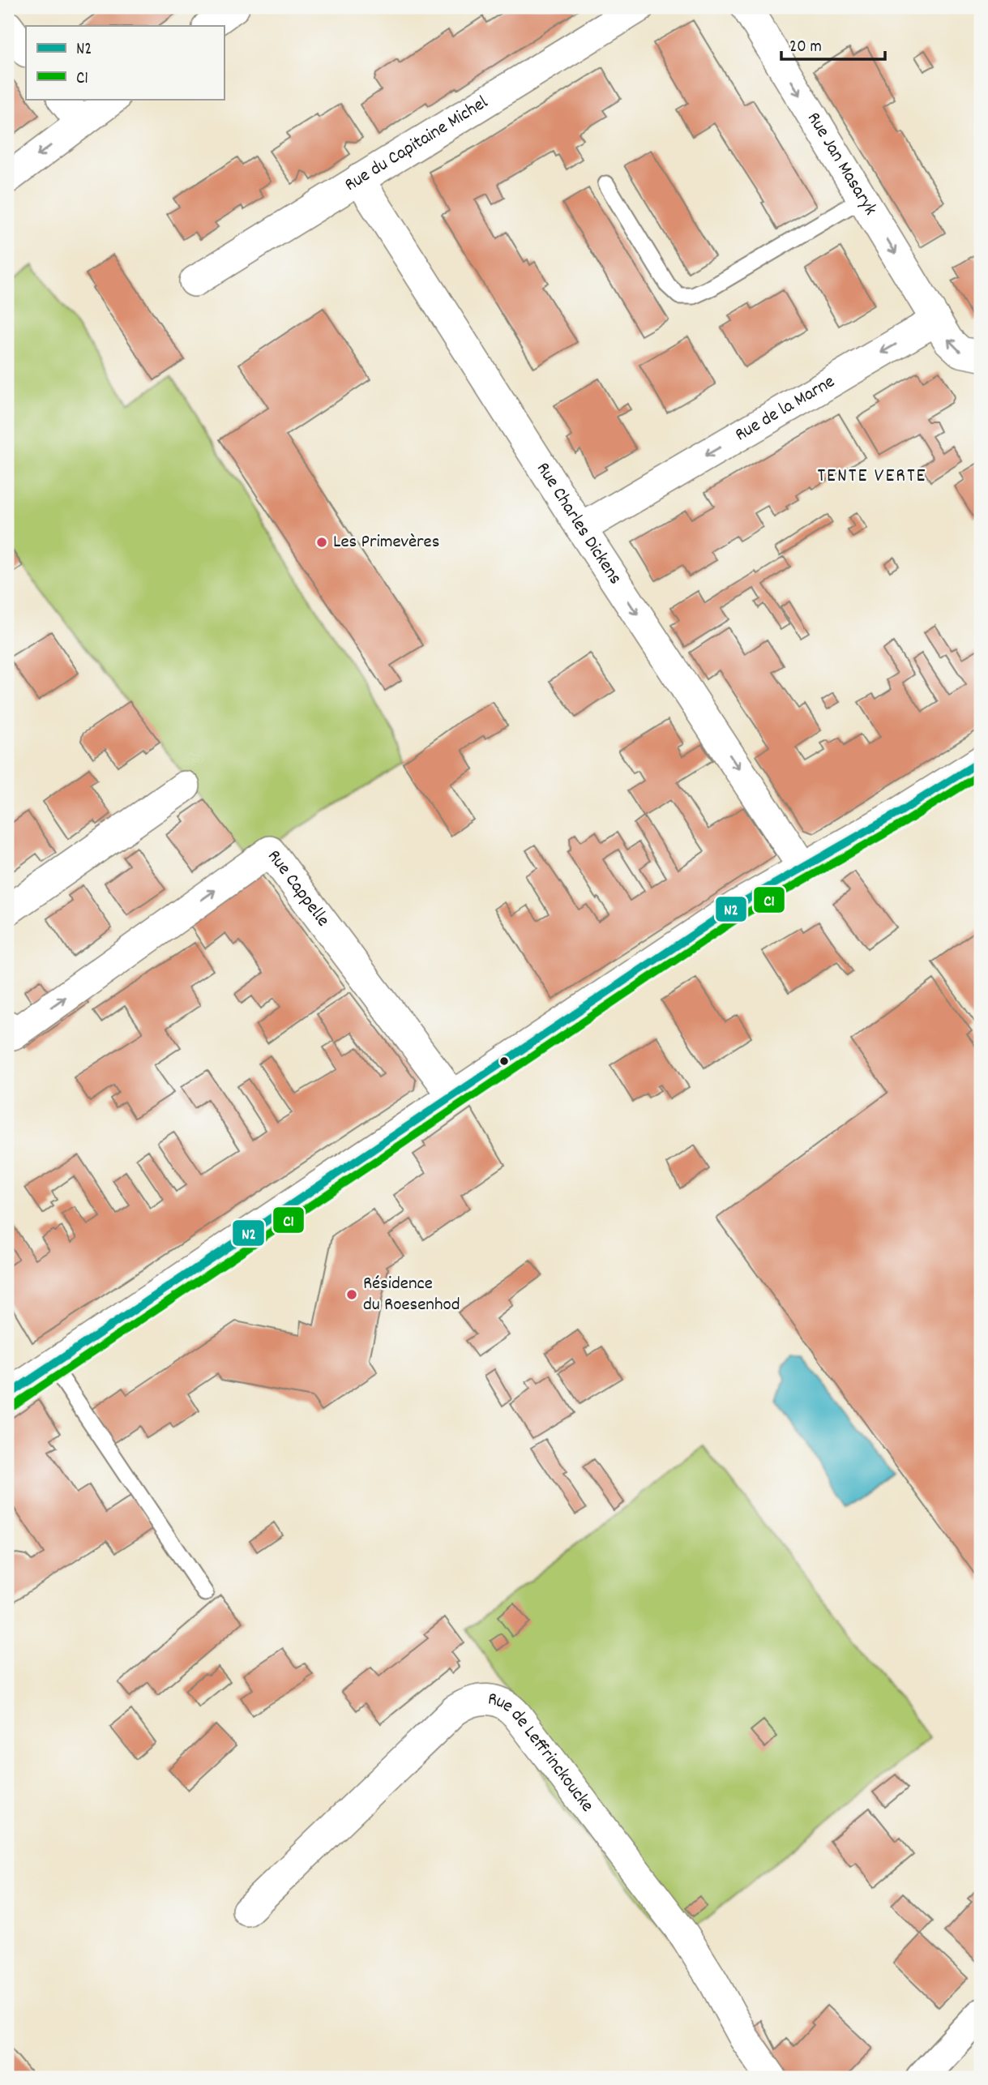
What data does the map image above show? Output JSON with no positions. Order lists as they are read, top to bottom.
{
  "streets": {
    "street": [
      "Rue du Capitaine Michel",
      "Rue Jan Masaryk",
      "Rue de la Marne",
      "Rue Charles Dickens",
      "Rue Cappelle",
      "Rue de Leffrinckoucke"
    ]
  },
  "crossings": [
    ["Rue du Capitaine Michel", "Rue Charles Dickens"],
    ["Rue Jan Masaryk", "Rue de la Marne"],
    ["Rue de la Marne", "Rue Charles Dickens"]
  ],
  "one_way": ["Rue Jan Masaryk", "Rue de la Marne", "Rue Charles Dickens"],
  "districts": ["TENTE VERTE"],
  "places": ["Les Primevères", "Résidence du Roesenhod"],
  "lines": ["transit line N2", "transit line C1"],
  "legend": ["N2", "C1"],
  "scale_bar": "20 m"
}
